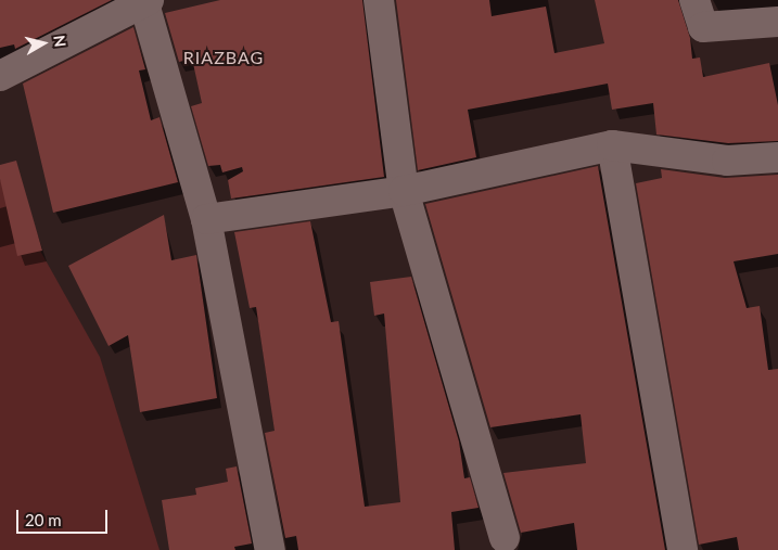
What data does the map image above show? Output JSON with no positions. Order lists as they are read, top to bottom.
{
  "districts": ["RIAZBAG"],
  "scale_bar": "20 m",
  "north": "right"
}
